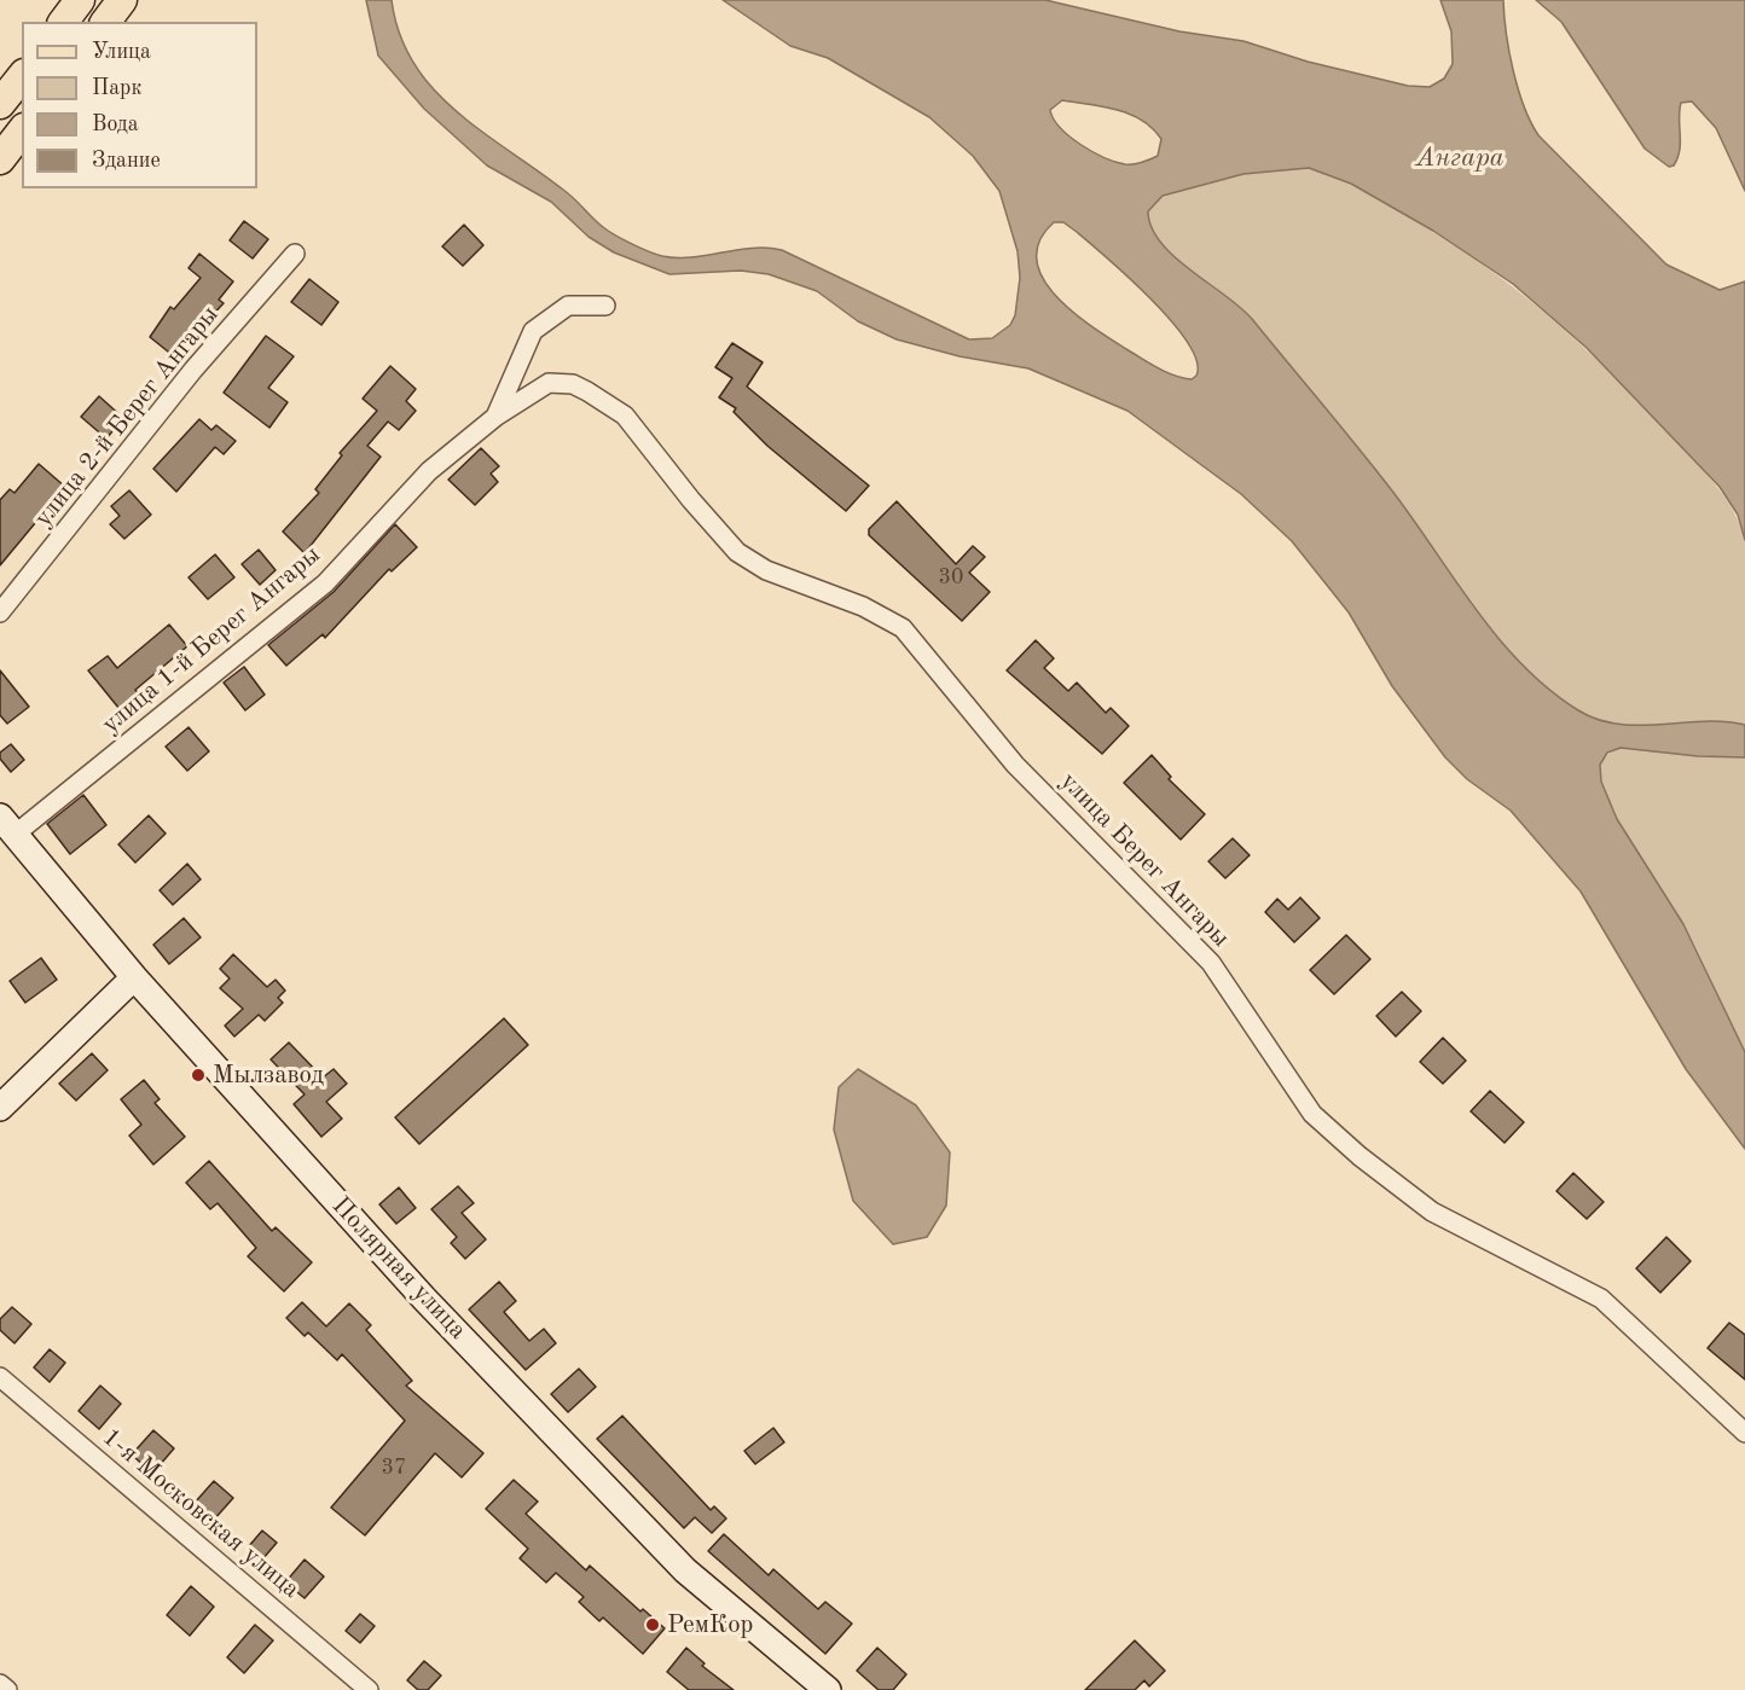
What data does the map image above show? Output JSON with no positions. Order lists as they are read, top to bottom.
{
  "streets": {
    "main road": ["Полярная улица"],
    "street": [
      "улица 2-й Берег Ангары",
      "улица 1-й Берег Ангары",
      "улица Берег Ангары",
      "1-я Московская улица"
    ]
  },
  "crossings": [
    ["улица 1-й Берег Ангары", "улица Берег Ангары"],
    ["улица 1-й Берег Ангары", "Полярная улица"]
  ],
  "water": ["Ангара"],
  "places": ["Мылзавод", "РемКор"],
  "house_numbers": ["30", "37"],
  "legend": [
    "Улица",
    "Парк",
    "Вода",
    "Здание"
  ]
}
